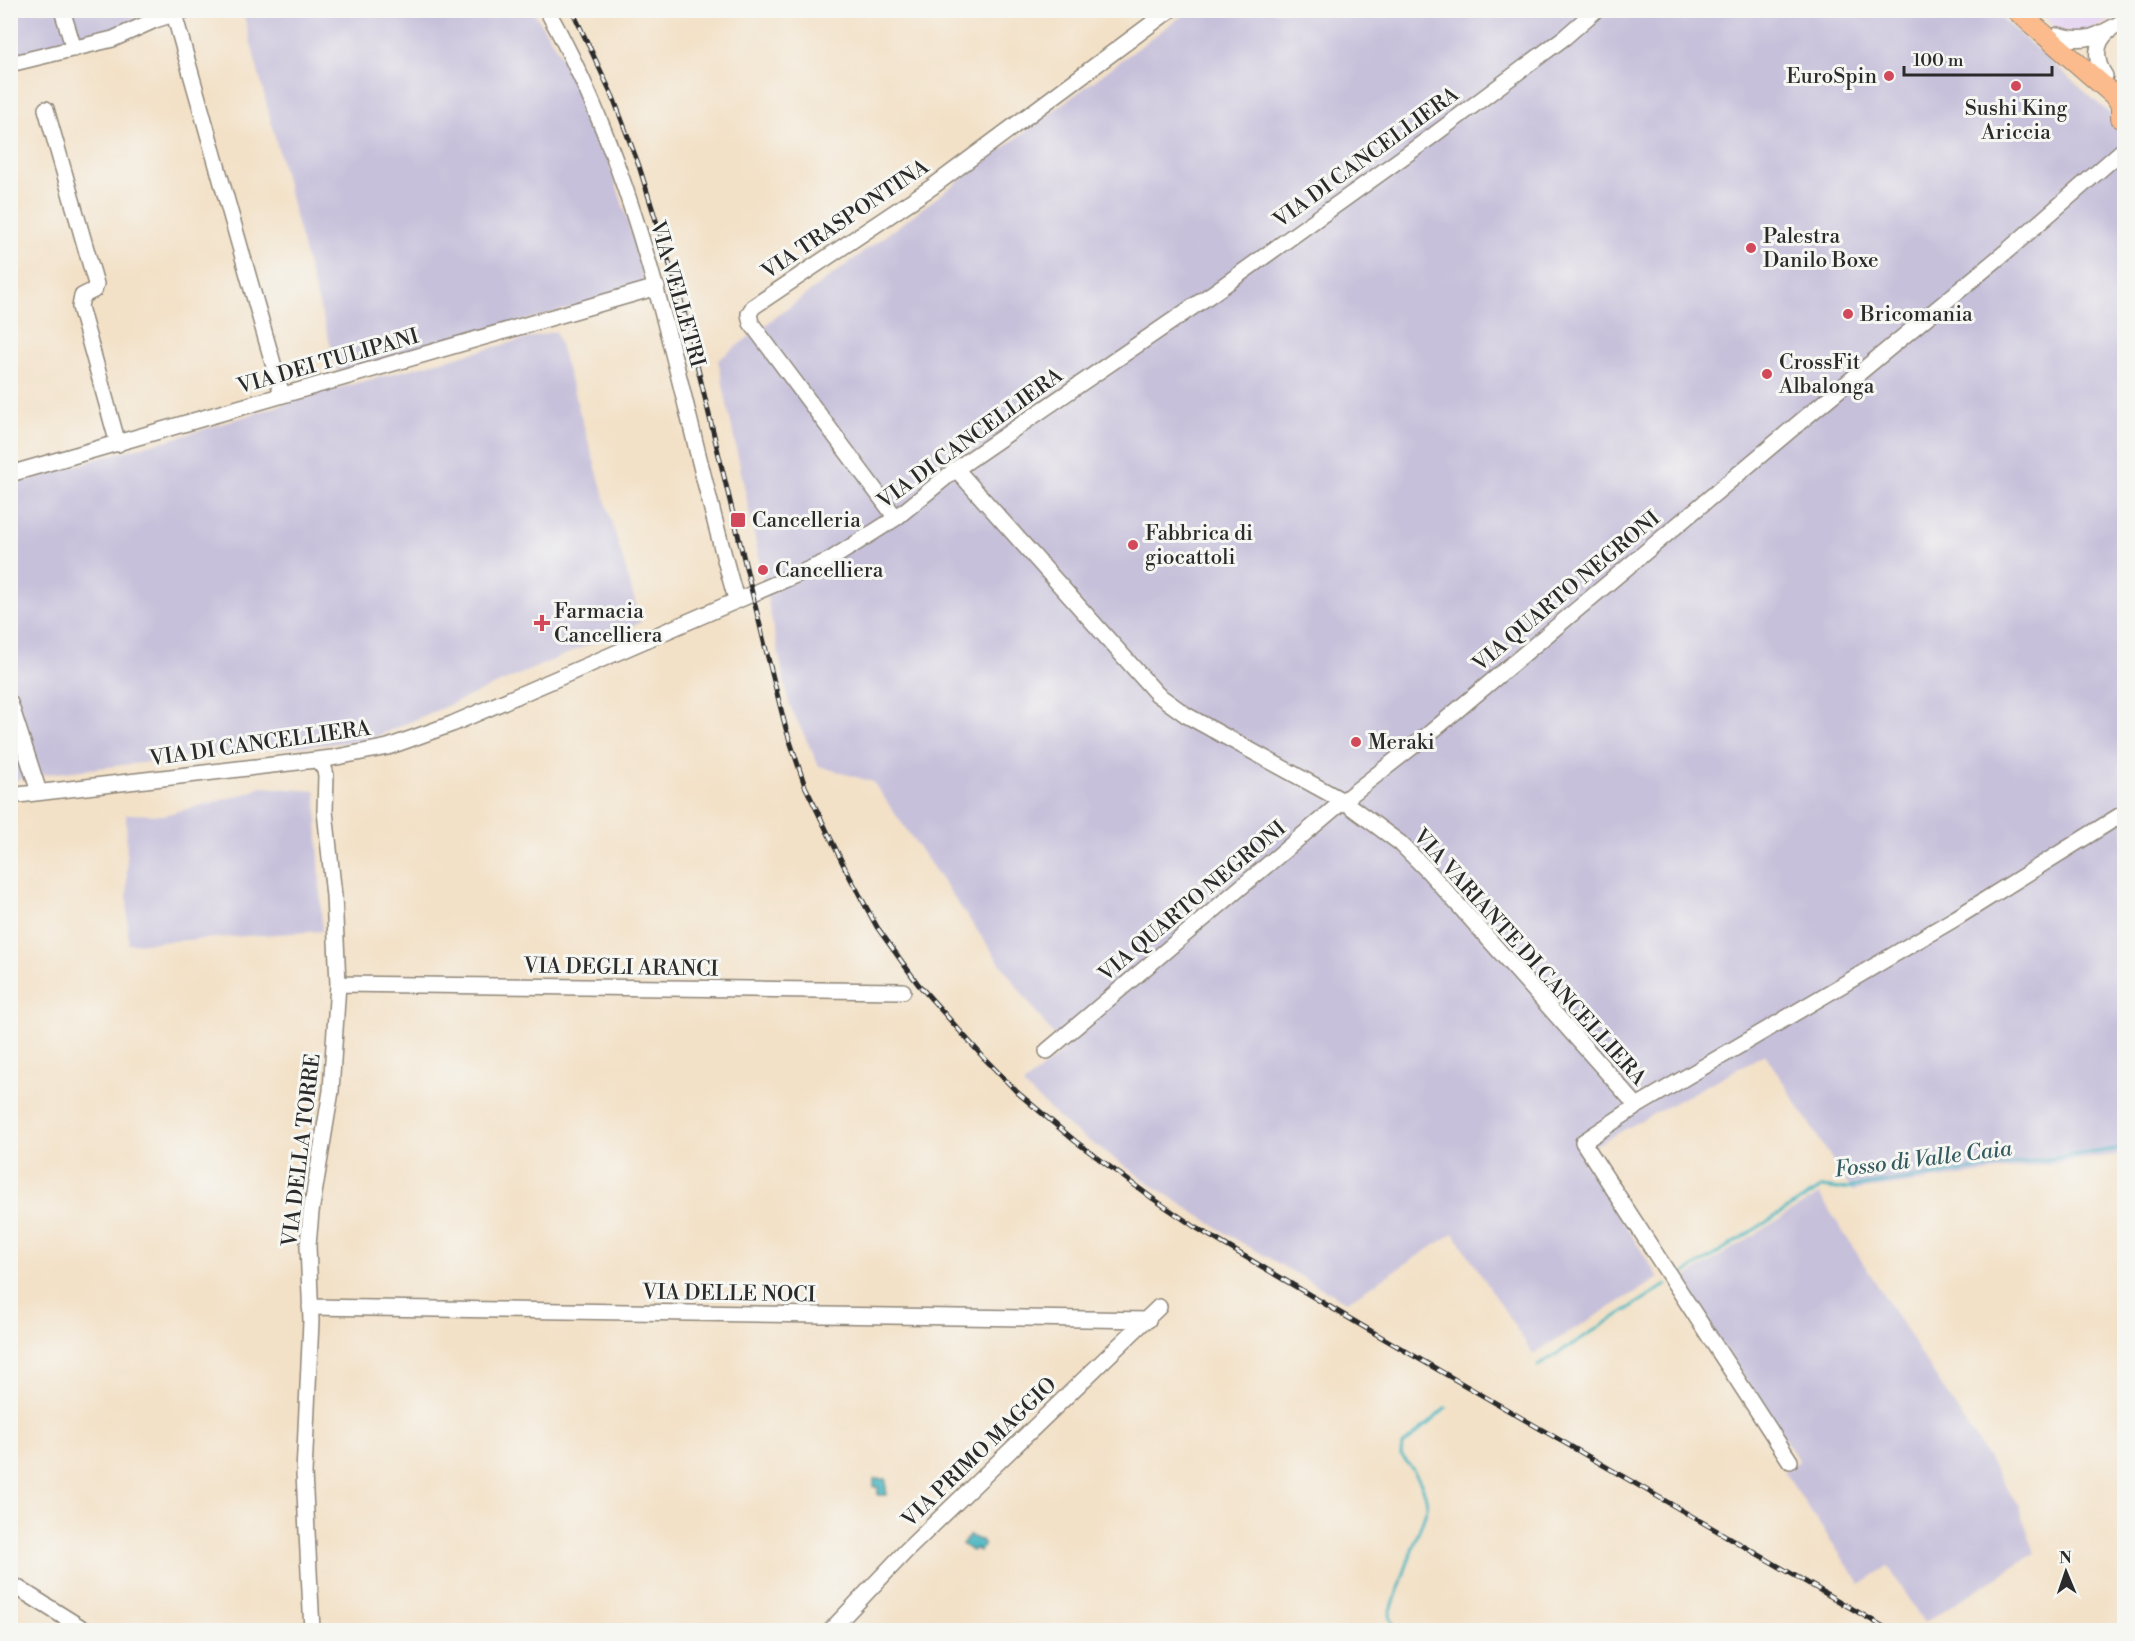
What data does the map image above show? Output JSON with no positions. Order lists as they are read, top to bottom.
{
  "streets": {
    "street": [
      "VIA DI CANCELLIERA",
      "VIA TRASPONTINA",
      "VIA VELLETRI",
      "VIA DEI TULIPANI",
      "VIA QUARTO NEGRONI",
      "VIA VARIANTE DI CANCELLIERA",
      "VIA DEGLI ARANCI",
      "VIA DELLA TORRE",
      "VIA DELLE NOCI",
      "VIA PRIMO MAGGIO"
    ]
  },
  "crossings": [
    ["VIA DI CANCELLIERA", "VIA TRASPONTINA"],
    ["VIA DI CANCELLIERA", "VIA VELLETRI"],
    ["VIA DI CANCELLIERA", "VIA VARIANTE DI CANCELLIERA"],
    ["VIA DI CANCELLIERA", "VIA DELLA TORRE"],
    ["VIA VELLETRI", "VIA DEI TULIPANI"],
    ["VIA QUARTO NEGRONI", "VIA VARIANTE DI CANCELLIERA"],
    ["VIA DEGLI ARANCI", "VIA DELLA TORRE"],
    ["VIA DELLA TORRE", "VIA DELLE NOCI"],
    ["VIA DELLE NOCI", "VIA PRIMO MAGGIO"]
  ],
  "water": ["Fosso di Valle Caia"],
  "places": {
    "other": [
      "EuroSpin",
      "Sushi King Ariccia",
      "Palestra Danilo Boxe",
      "Bricomania",
      "CrossFit Albalonga",
      "Fabbrica di giocattoli",
      "Cancelliera",
      "Meraki"
    ],
    "transit": ["Cancelleria"],
    "health": ["Farmacia Cancelliera"]
  },
  "scale_bar": "100 m",
  "north": "top"
}
